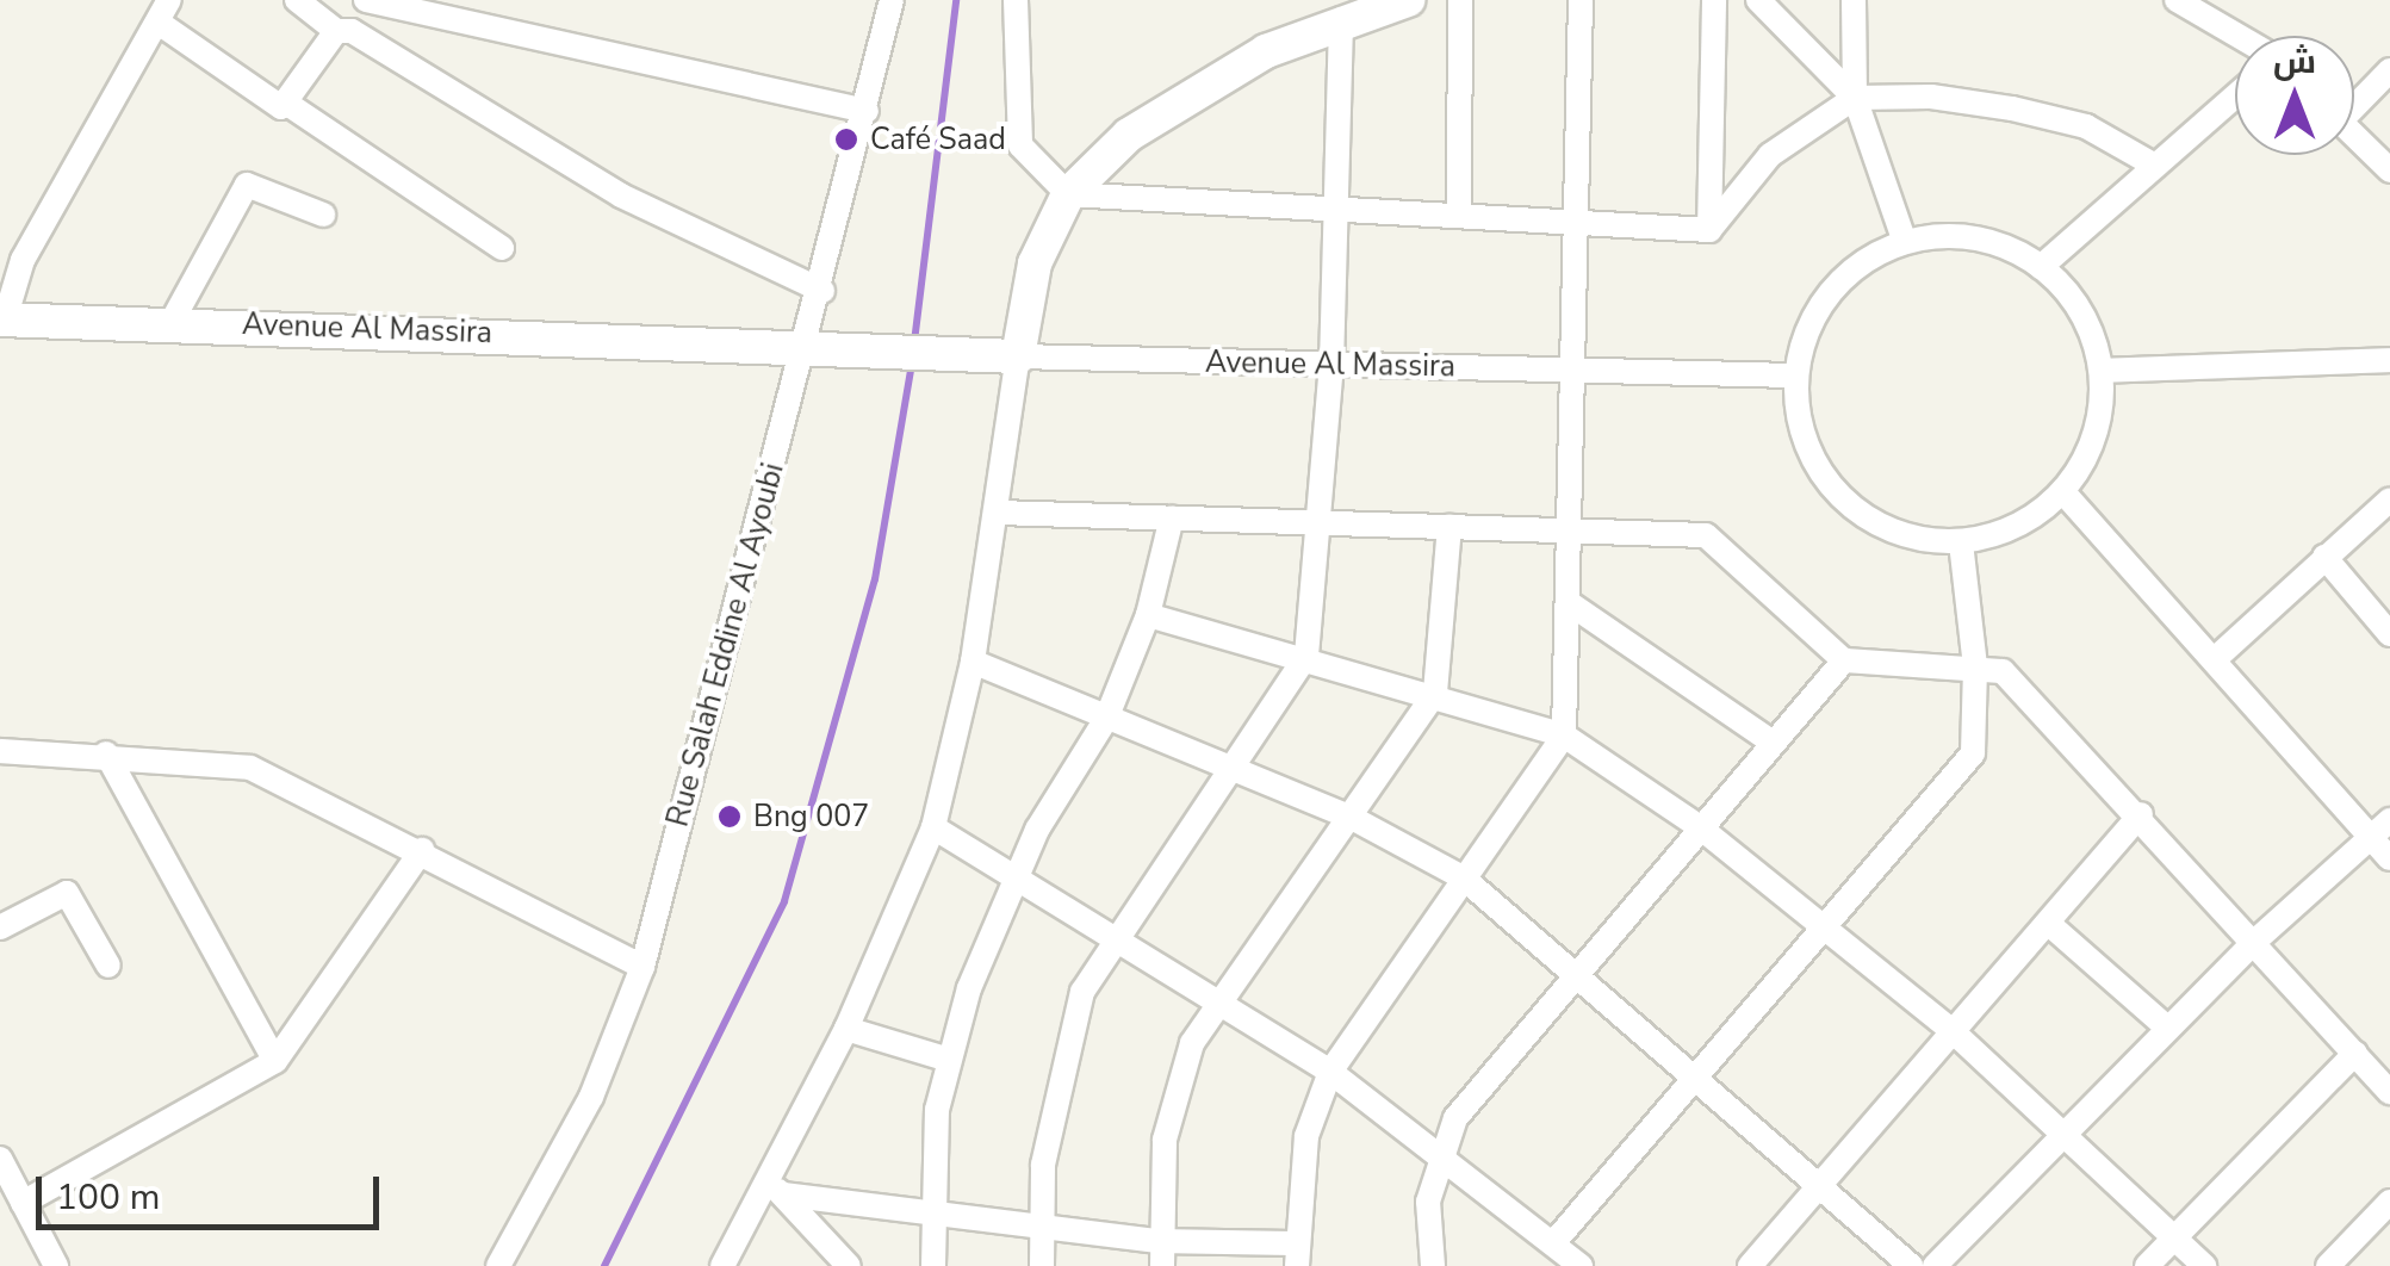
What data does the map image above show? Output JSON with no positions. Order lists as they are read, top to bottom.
{
  "streets": {
    "street": ["Avenue Al Massira", "Rue Salah Eddine Al Ayoubi"]
  },
  "crossings": [
    ["Avenue Al Massira", "Rue Salah Eddine Al Ayoubi"]
  ],
  "places": ["Café Saad", "Bng 007"],
  "scale_bar": "100 m",
  "north": "top"
}
